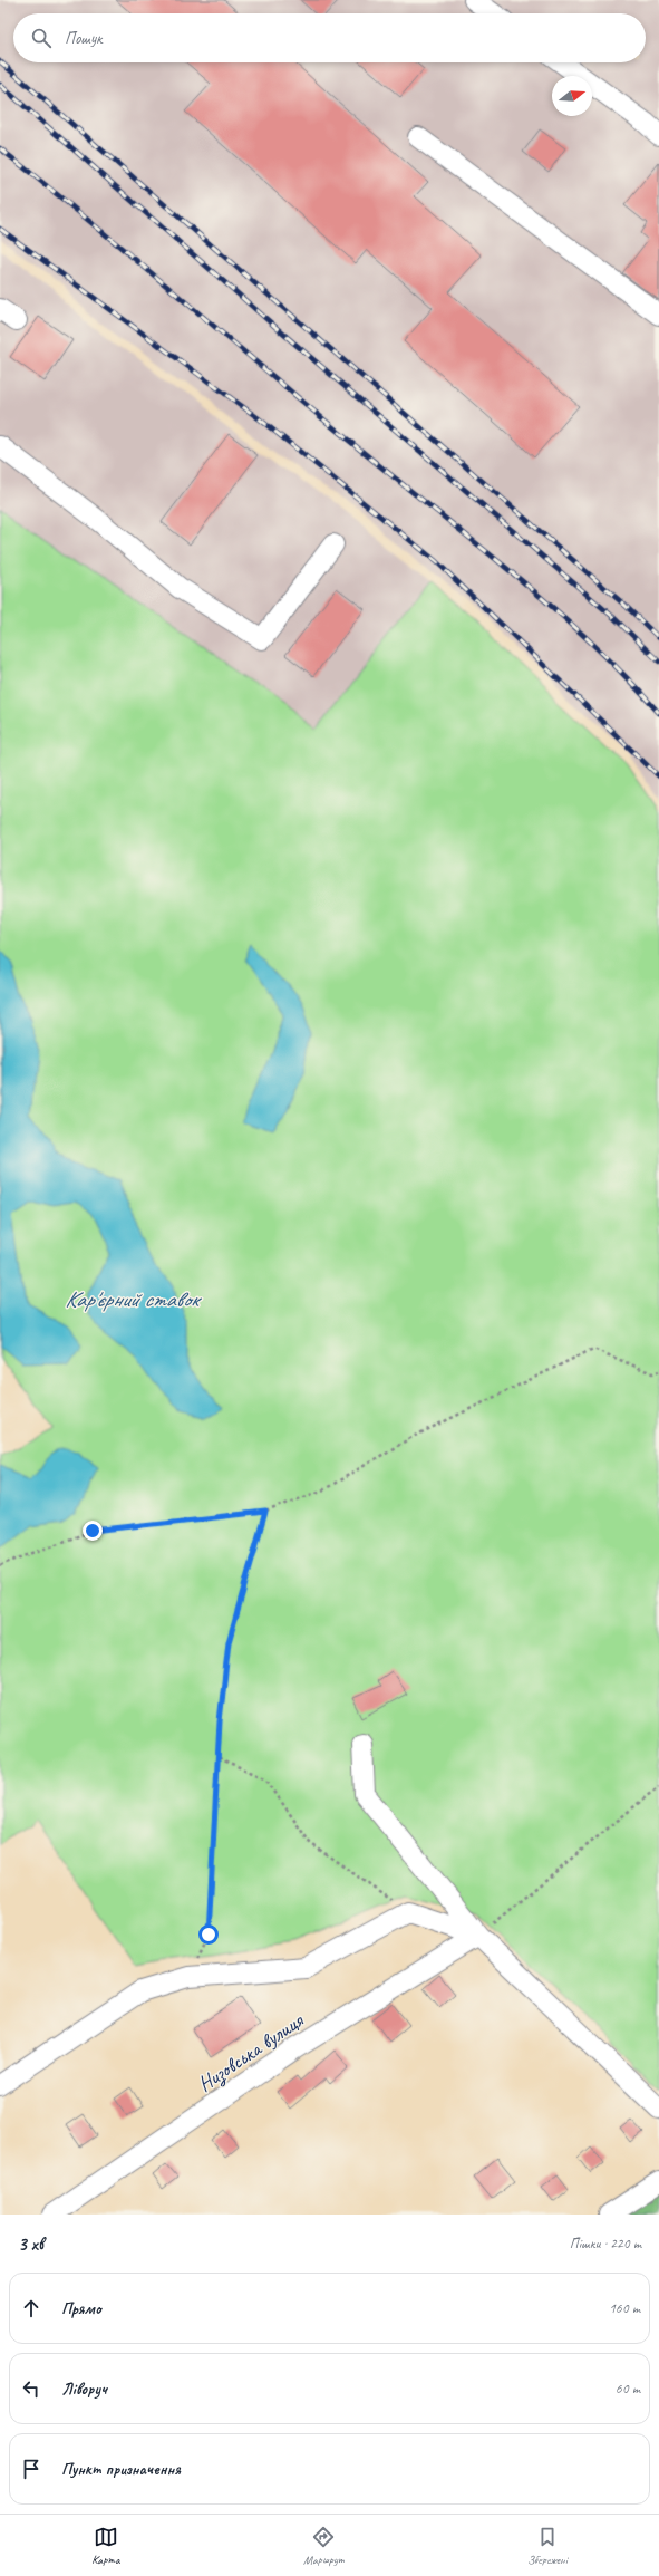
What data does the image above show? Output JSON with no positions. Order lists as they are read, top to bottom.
{
  "streets": {
    "street": ["Низовська вулиця"]
  },
  "water": ["Кар'єрний ставок"],
  "north": "right",
  "page": {
    "search": "Пошук",
    "heading": ["3 хв", "Пішки · 220 m"],
    "list": [
      ["Прямо", "160 m"],
      ["Ліворуч", "60 m"],
      "Пункт призначення"
    ],
    "nav": ["Карта", "Маршрут", "Збережені"]
  }
}
